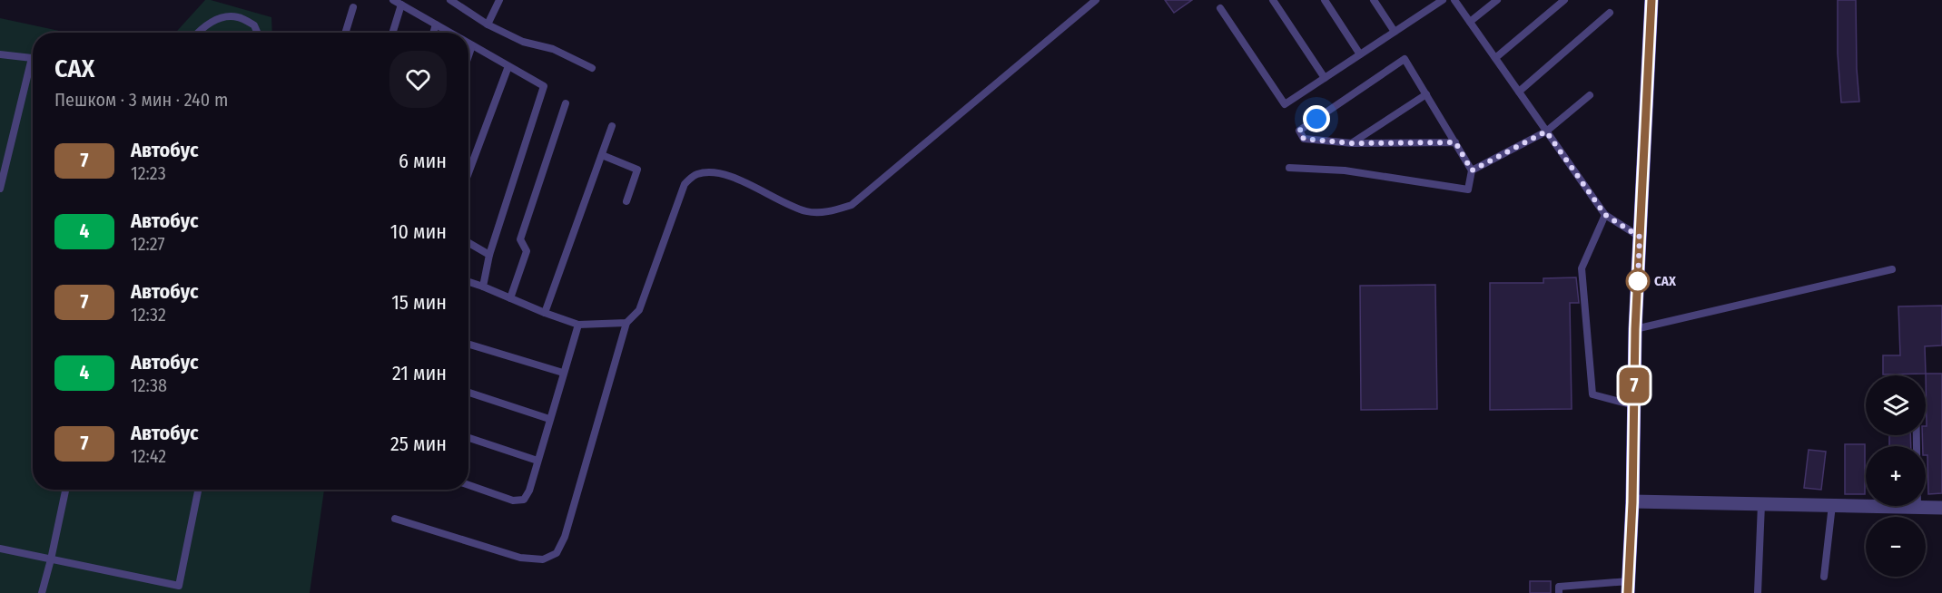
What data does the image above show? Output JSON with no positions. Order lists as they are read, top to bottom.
{
  "places": ["САХ"],
  "lines": ["bus line 7"],
  "page": {
    "on_map": "7",
    "heading": ["САХ", "Пешком · 3 мин · 240 m"],
    "list": [
      {
        "mark": "7",
        "name": "Автобус",
        "note": "12:23",
        "value": "6 мин"
      },
      {
        "mark": "4",
        "name": "Автобус",
        "note": "12:27",
        "value": "10 мин"
      },
      {
        "mark": "7",
        "name": "Автобус",
        "note": "12:32",
        "value": "15 мин"
      },
      {
        "mark": "4",
        "name": "Автобус",
        "note": "12:38",
        "value": "21 мин"
      },
      {
        "mark": "7",
        "name": "Автобус",
        "note": "12:42",
        "value": "25 мин"
      }
    ],
    "map_buttons": ["+", "−"]
  }
}
